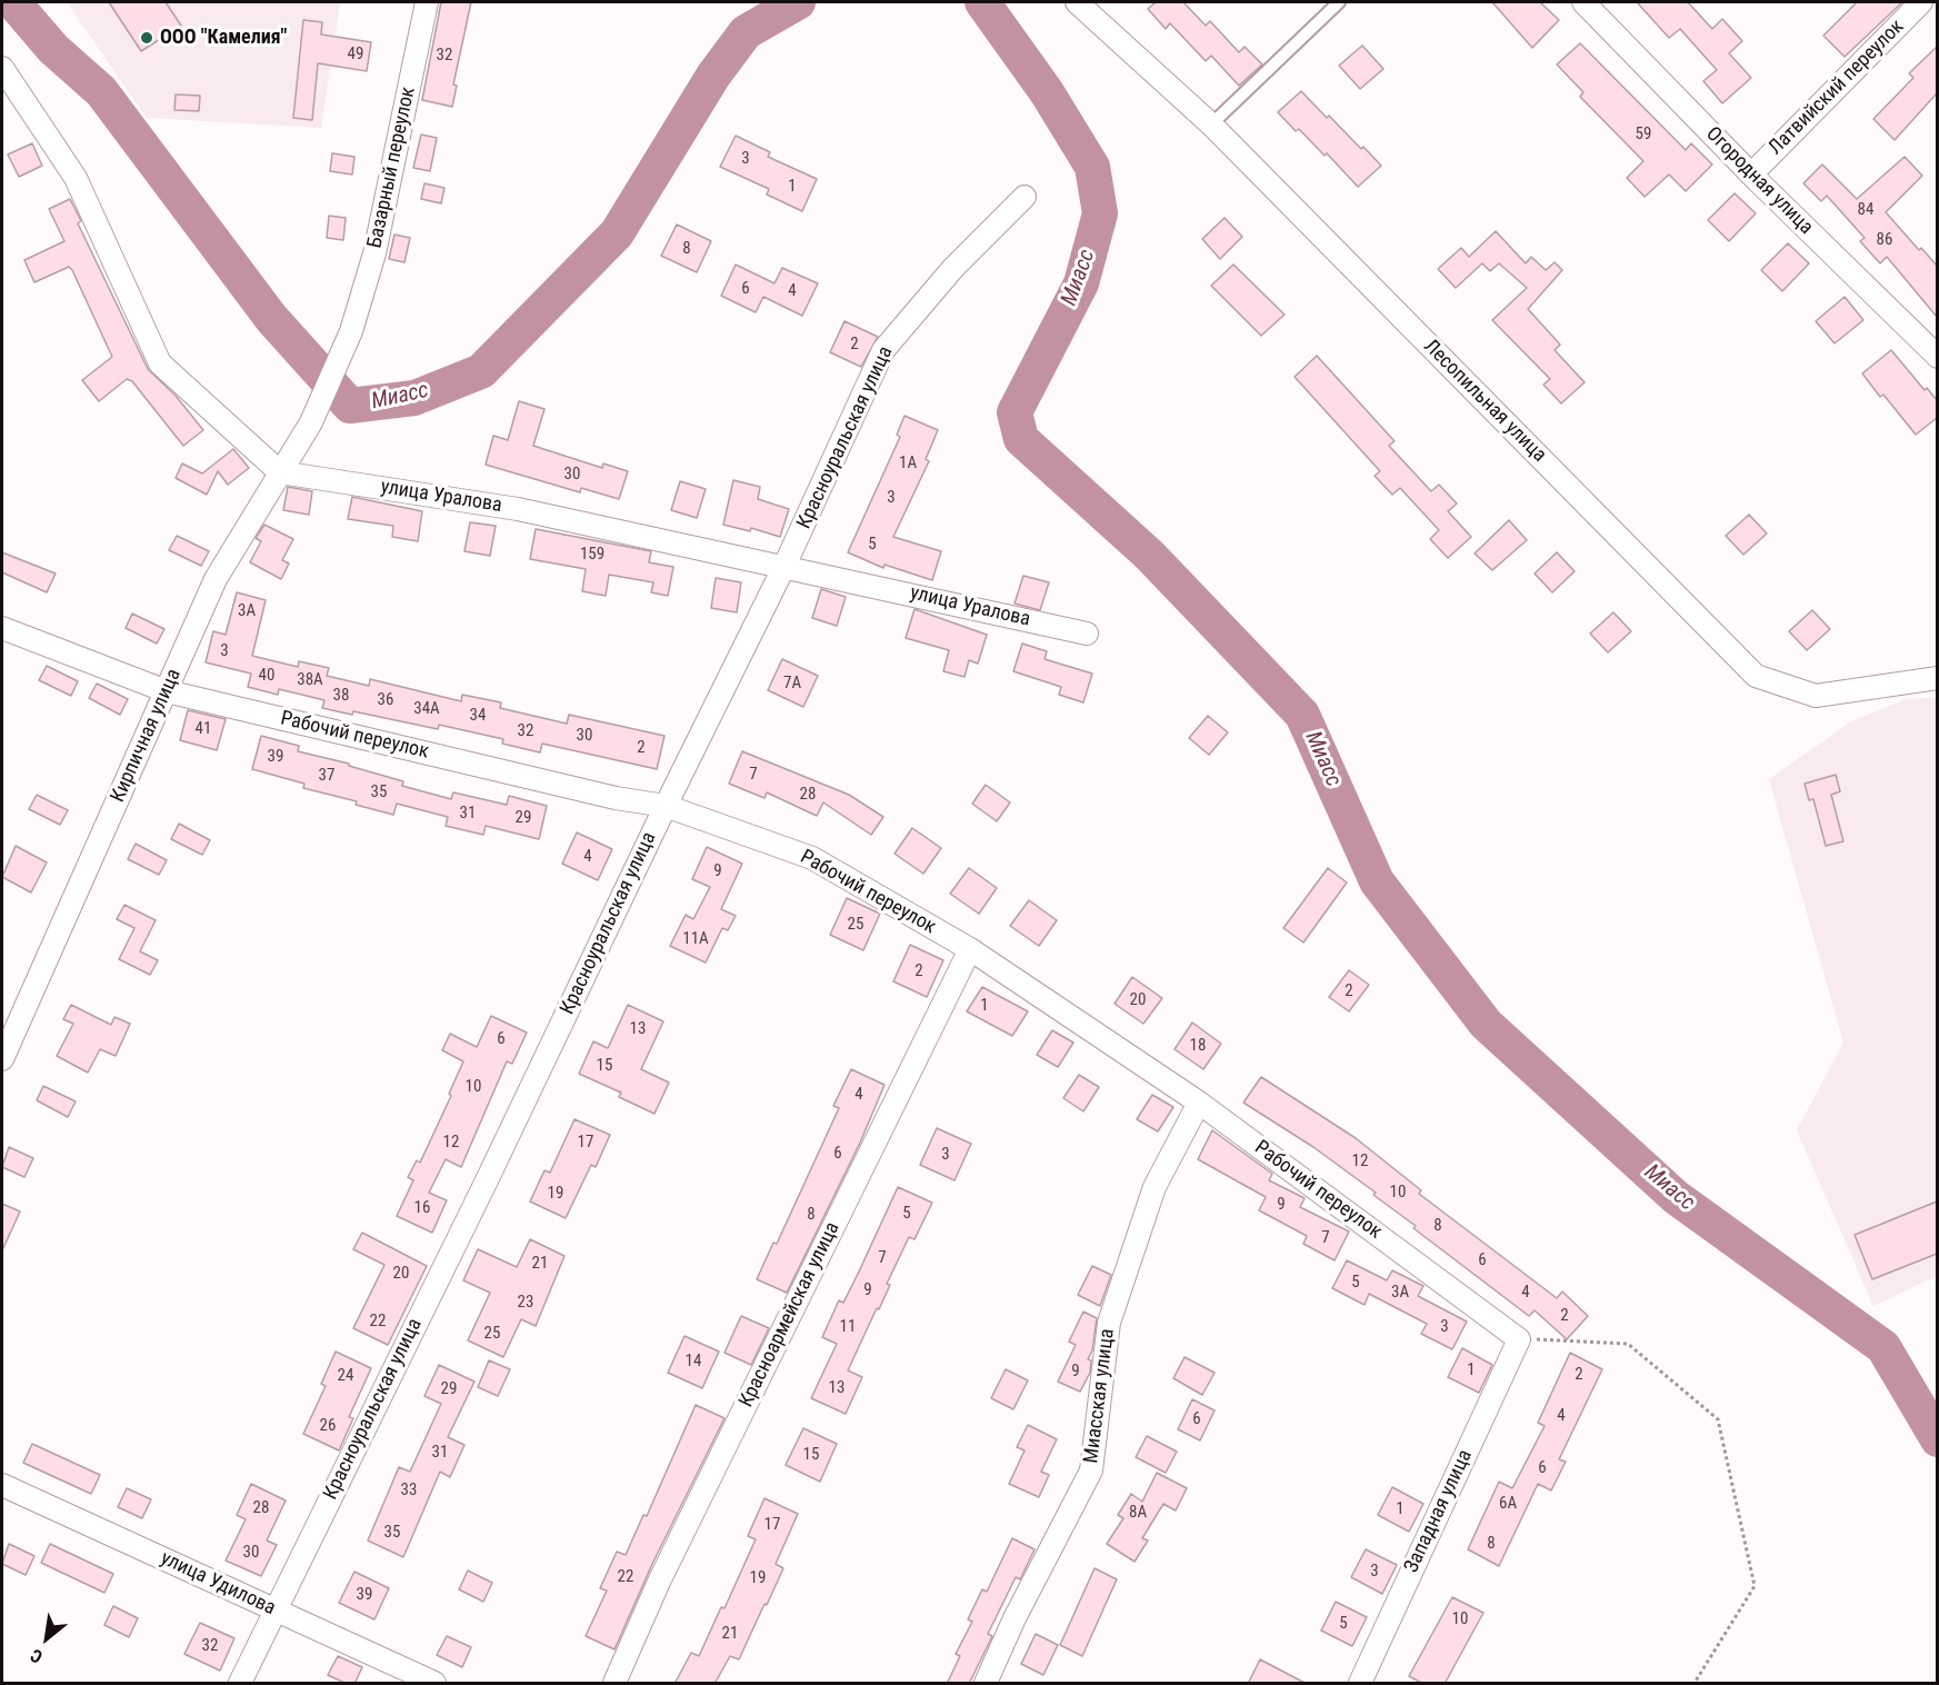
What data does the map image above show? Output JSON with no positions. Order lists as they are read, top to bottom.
{
  "streets": {
    "street": [
      "Латвийский переулок",
      "Базарный переулок",
      "Огородная улица",
      "Лесопильная улица",
      "Красноуральская улица",
      "улица Уралова",
      "Кирпичная улица",
      "Рабочий переулок",
      "Красноармейская улица",
      "Миасская улица",
      "Западная улица",
      "улица Удилова"
    ]
  },
  "crossings": [
    ["Латвийский переулок", "Огородная улица"],
    ["Базарный переулок", "Кирпичная улица"],
    ["Красноуральская улица", "улица Уралова"],
    ["Красноуральская улица", "Рабочий переулок"],
    ["Красноуральская улица", "улица Удилова"],
    ["улица Уралова", "Кирпичная улица"],
    ["Кирпичная улица", "Рабочий переулок"],
    ["Рабочий переулок", "Красноармейская улица"],
    ["Рабочий переулок", "Миасская улица"],
    ["Рабочий переулок", "Западная улица"]
  ],
  "water": ["Миасс"],
  "places": ["ООО \"Камелия\""],
  "house_numbers": [
    "49",
    "32",
    "59",
    "3",
    "1",
    "84",
    "86",
    "8",
    "6",
    "4",
    "2",
    "1А",
    "30",
    "3",
    "5",
    "159",
    "3А",
    "3",
    "40",
    "38А",
    "7А",
    "38",
    "36",
    "34А",
    "34",
    "41",
    "32",
    "30",
    "2",
    "39",
    "7",
    "37",
    "35",
    "28",
    "31",
    "29",
    "4",
    "9",
    "25",
    "11А",
    "2",
    "2",
    "20",
    "1",
    "13",
    "6",
    "18",
    "15",
    "10",
    "4",
    "12",
    "17",
    "6",
    "3",
    "12",
    "10",
    "19",
    "9",
    "16",
    "5",
    "8",
    "8",
    "7",
    "7",
    "6",
    "21",
    "20",
    "5",
    "9",
    "3А",
    "4",
    "23",
    "2",
    "22",
    "11",
    "3",
    "25",
    "14",
    "1",
    "9",
    "2",
    "24",
    "13",
    "29",
    "4",
    "6",
    "26",
    "31",
    "15",
    "6",
    "33",
    "6А",
    "28",
    "1",
    "8А",
    "17",
    "35",
    "8",
    "30",
    "3",
    "22",
    "19",
    "39",
    "10",
    "5",
    "21",
    "32"
  ],
  "north": "bottom left"
}
